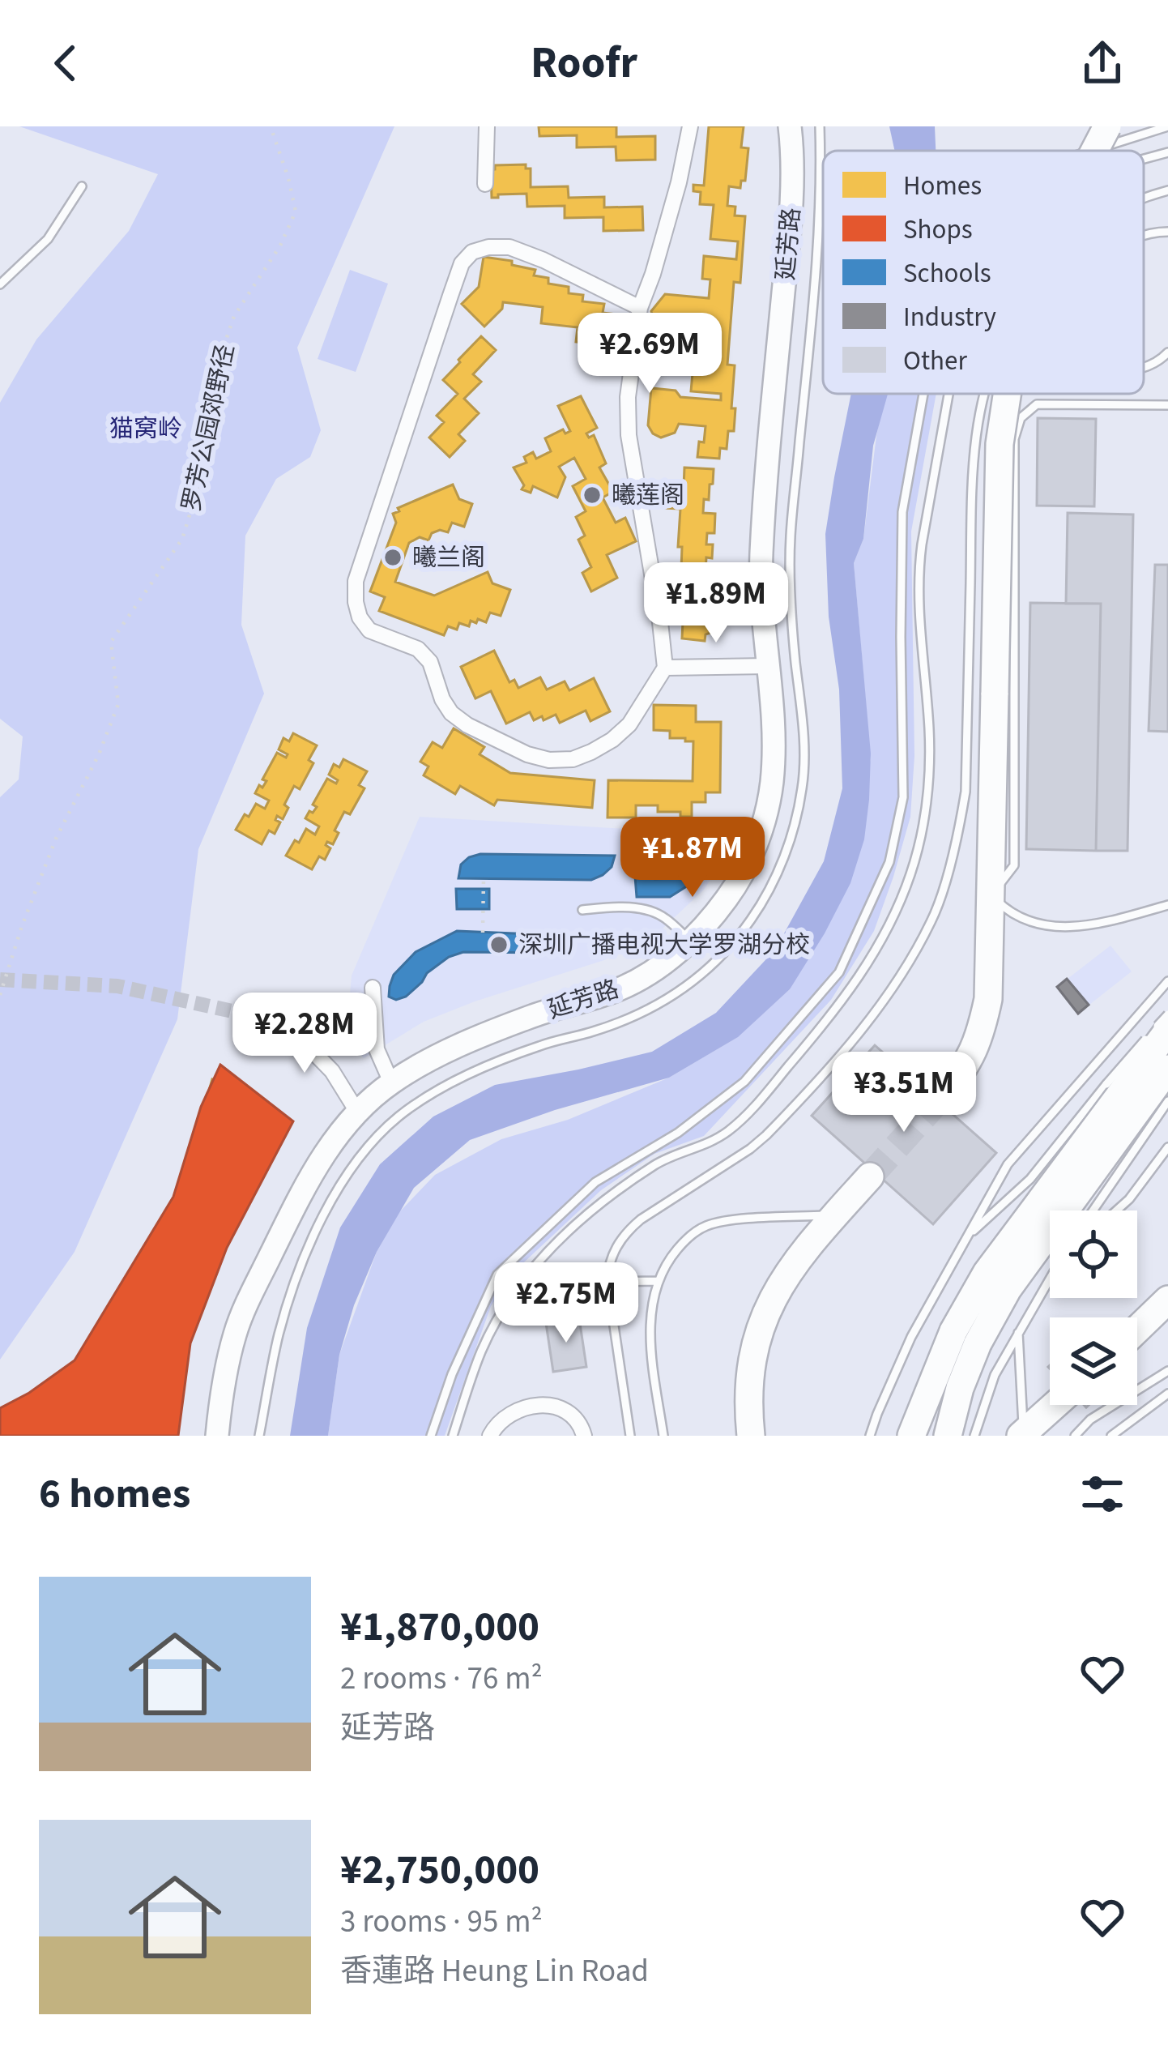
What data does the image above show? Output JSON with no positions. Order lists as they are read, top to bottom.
{
  "streets": {
    "main road": ["延芳路"],
    "path": ["罗芳公园郊野径"]
  },
  "parks": ["猫窝岭"],
  "places": ["曦莲阁", "曦兰阁", "深圳广播电视大学罗湖分校"],
  "legend": [
    "Homes",
    "Shops",
    "Schools",
    "Industry",
    "Other"
  ],
  "page": {
    "header": "Roofr",
    "price": [
      "¥2.69M",
      "¥1.89M",
      "¥1.87M",
      "¥2.28M",
      "¥3.51M",
      "¥2.75M"
    ],
    "heading": "6 homes",
    "list": [
      {
        "name": "¥1,870,000",
        "note": "2 rooms · 76 m² · 延芳路"
      },
      {
        "name": "¥2,750,000",
        "note": "3 rooms · 95 m² · 香蓮路 Heung Lin Road"
      }
    ]
  }
}
